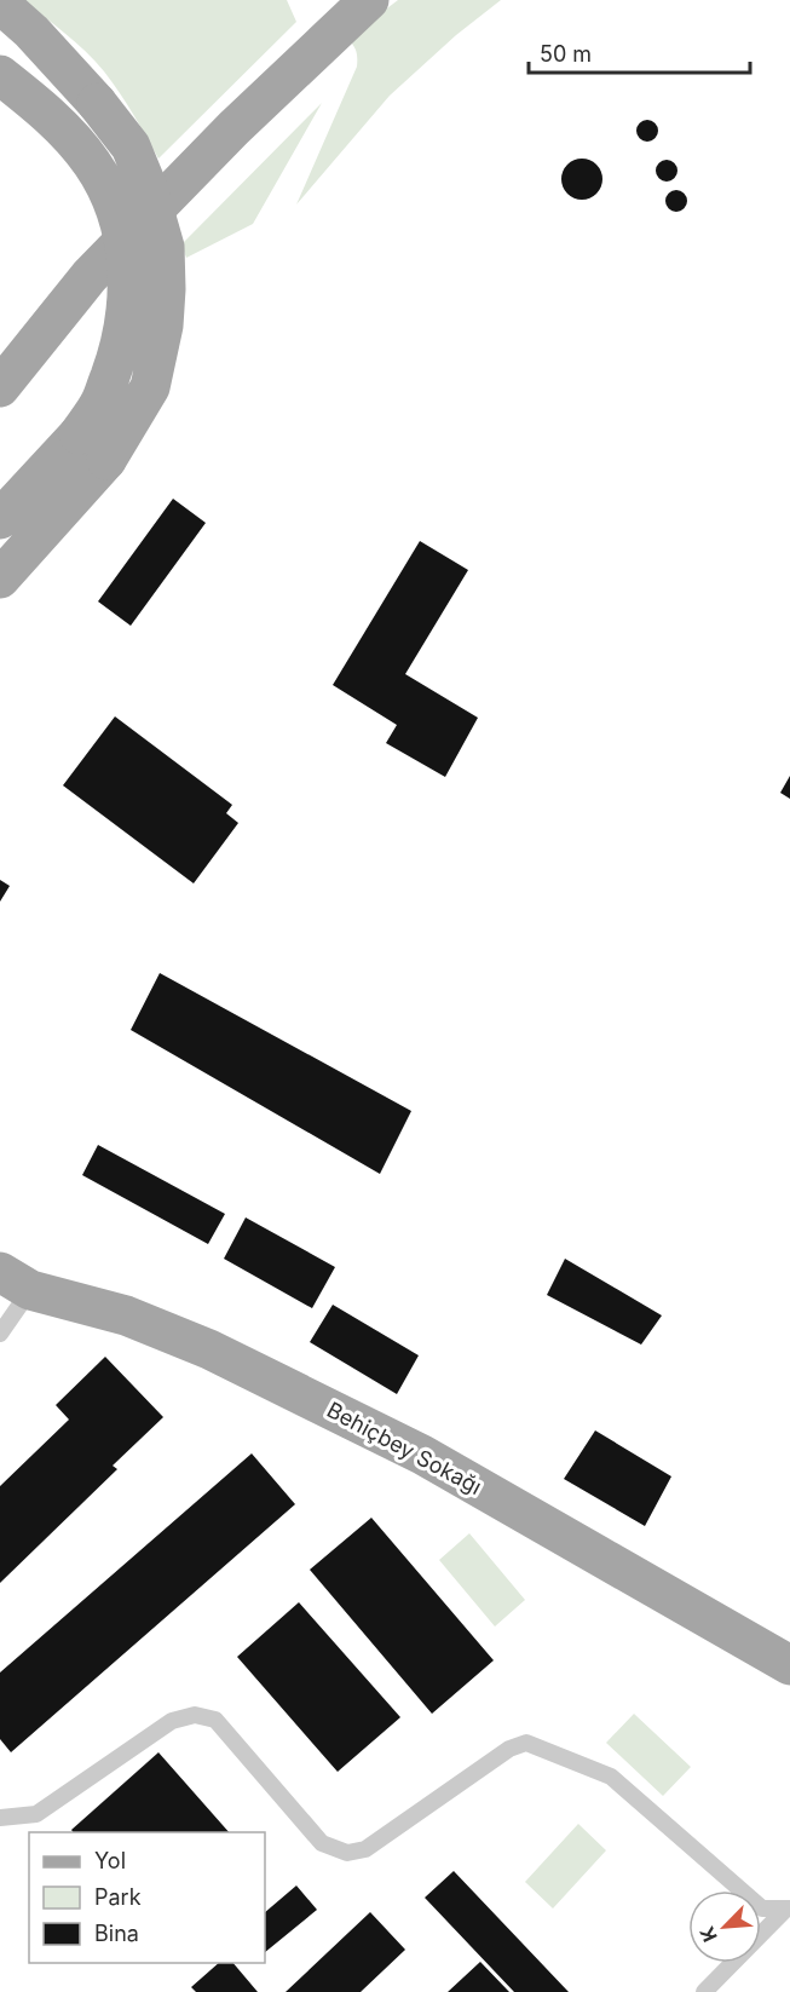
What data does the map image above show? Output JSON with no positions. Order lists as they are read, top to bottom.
{
  "streets": {
    "main road": ["Behiçbey Sokağı"]
  },
  "legend": ["Yol", "Park", "Bina"],
  "scale_bar": "50 m",
  "north": "bottom left"
}
